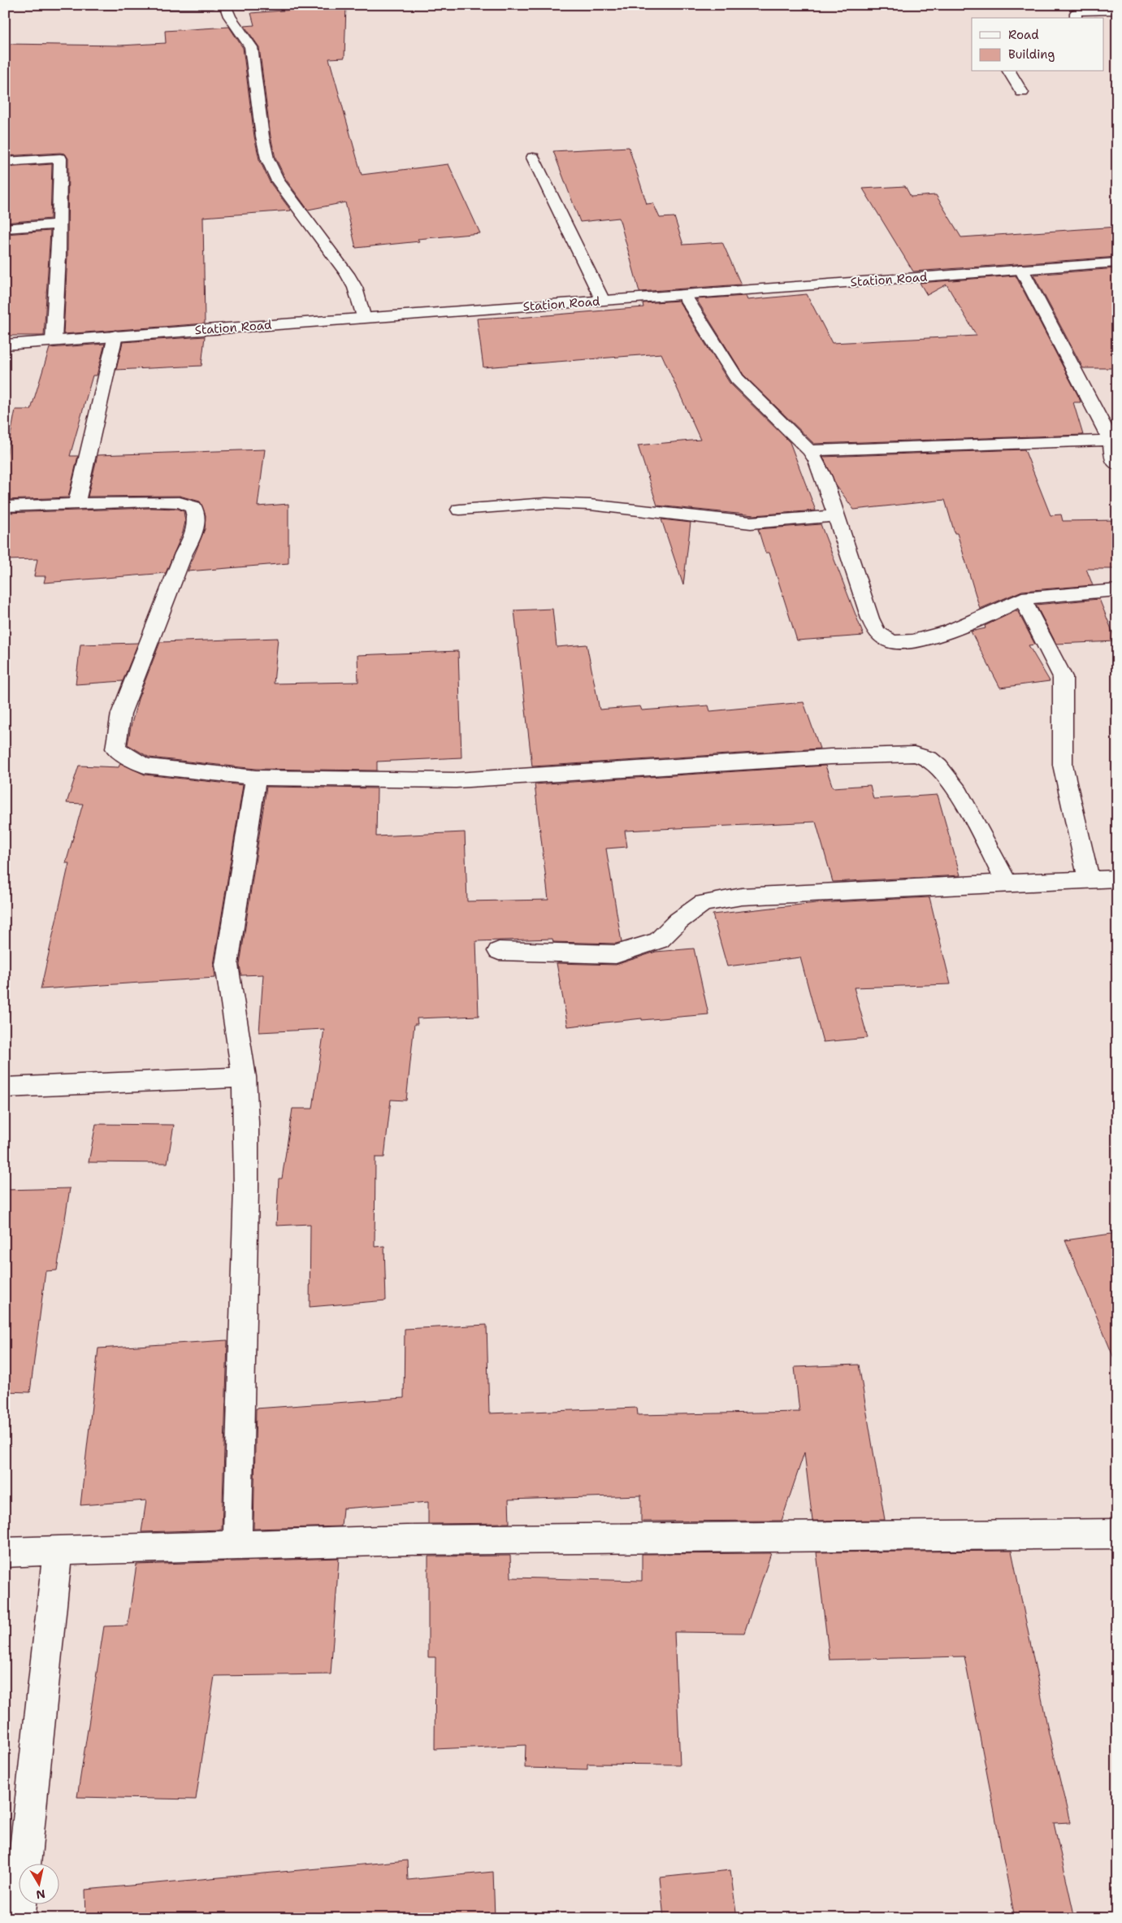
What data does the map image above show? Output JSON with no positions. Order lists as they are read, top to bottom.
{
  "streets": {
    "street": ["Station Road"]
  },
  "legend": ["Road", "Building"],
  "north": "bottom"
}
